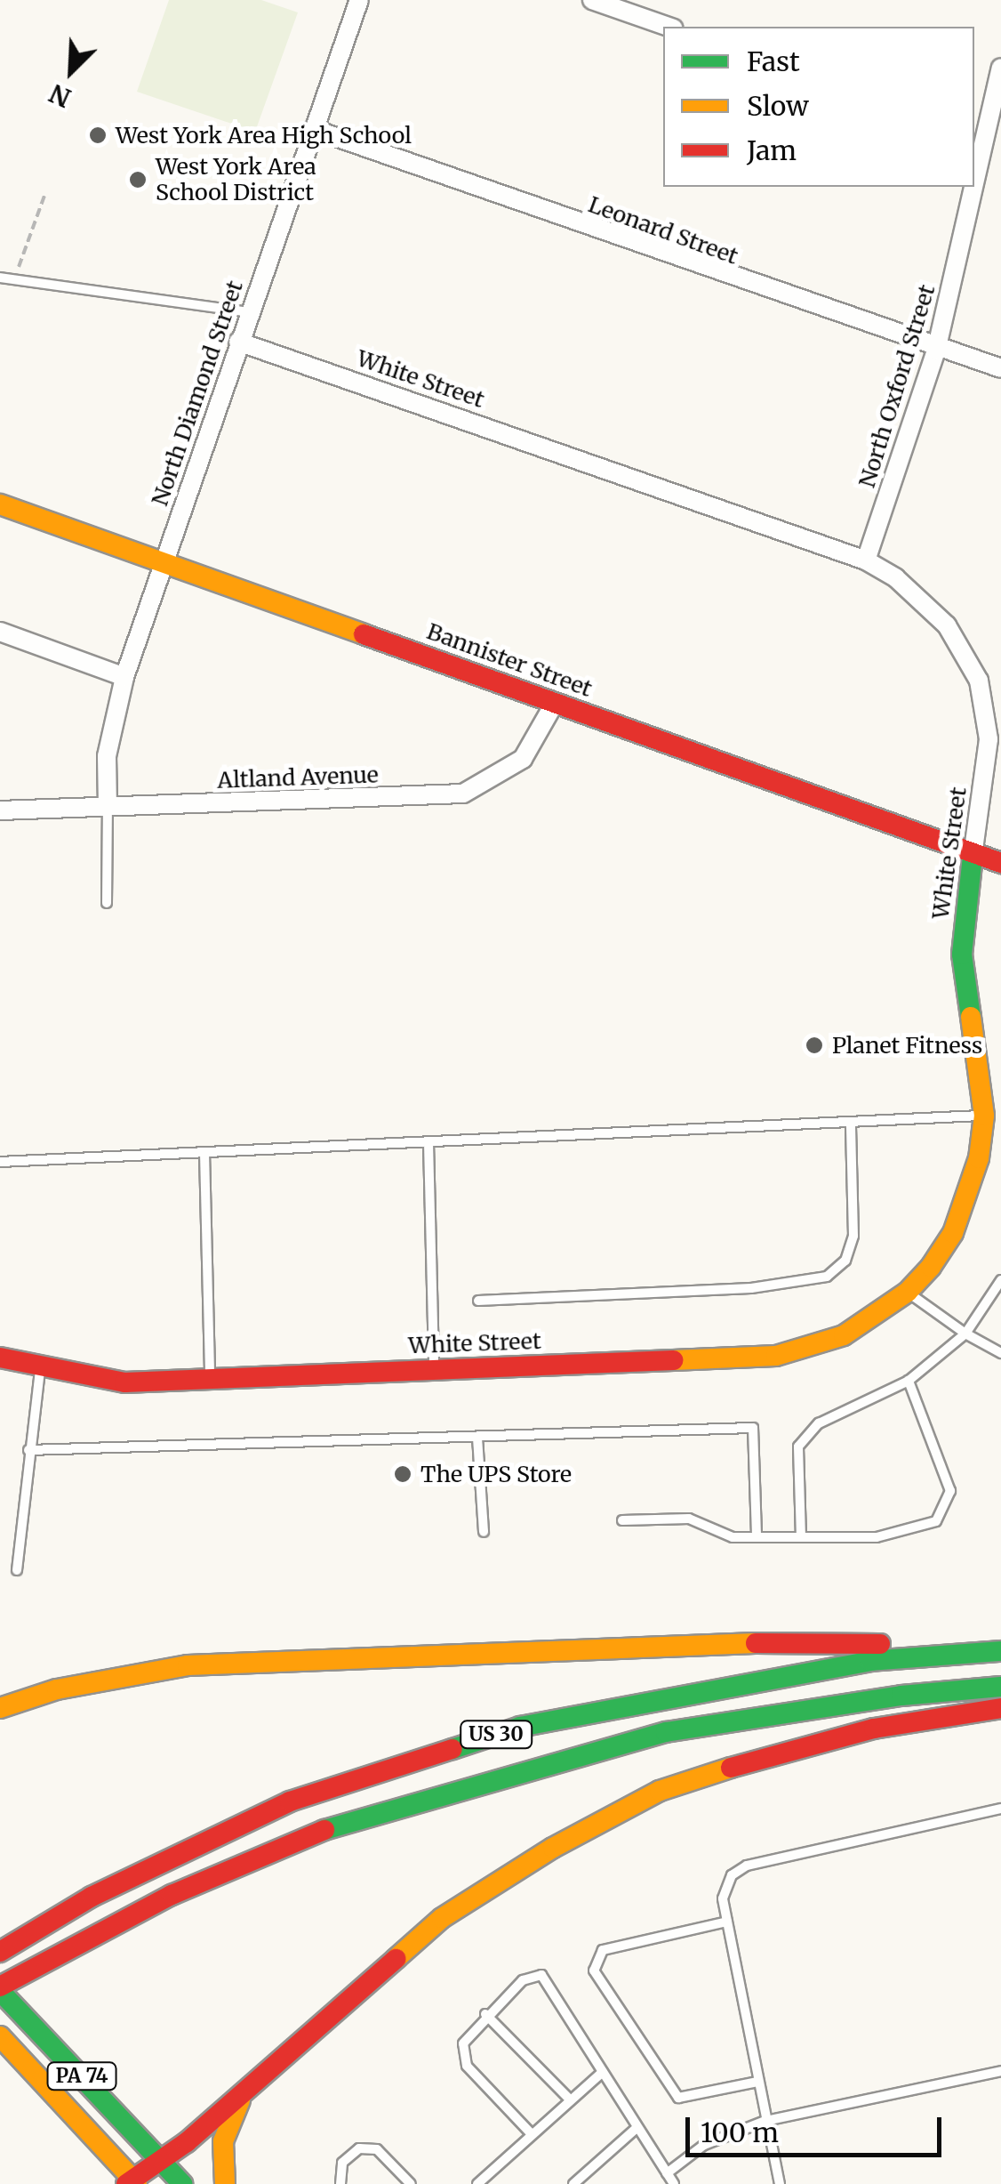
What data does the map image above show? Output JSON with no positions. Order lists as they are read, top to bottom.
{
  "streets": {
    "main road": [
      "White Street",
      "Bannister Street",
      "US 30",
      "PA 74"
    ],
    "street": [
      "Leonard Street",
      "North Oxford Street",
      "North Diamond Street",
      "Altland Avenue"
    ]
  },
  "crossings": [
    ["Leonard Street", "North Oxford Street"],
    ["Leonard Street", "North Diamond Street"],
    ["White Street", "North Oxford Street"],
    ["White Street", "North Diamond Street"],
    ["White Street", "Bannister Street"],
    ["North Diamond Street", "Bannister Street"],
    ["North Diamond Street", "Altland Avenue"],
    ["Bannister Street", "Altland Avenue"],
    ["US 30", "PA 74"]
  ],
  "places": [
    "West York Area High School",
    "West York Area School District",
    "Planet Fitness",
    "The UPS Store"
  ],
  "legend": ["Fast", "Slow", "Jam"],
  "scale_bar": "100 m",
  "north": "bottom left"
}
